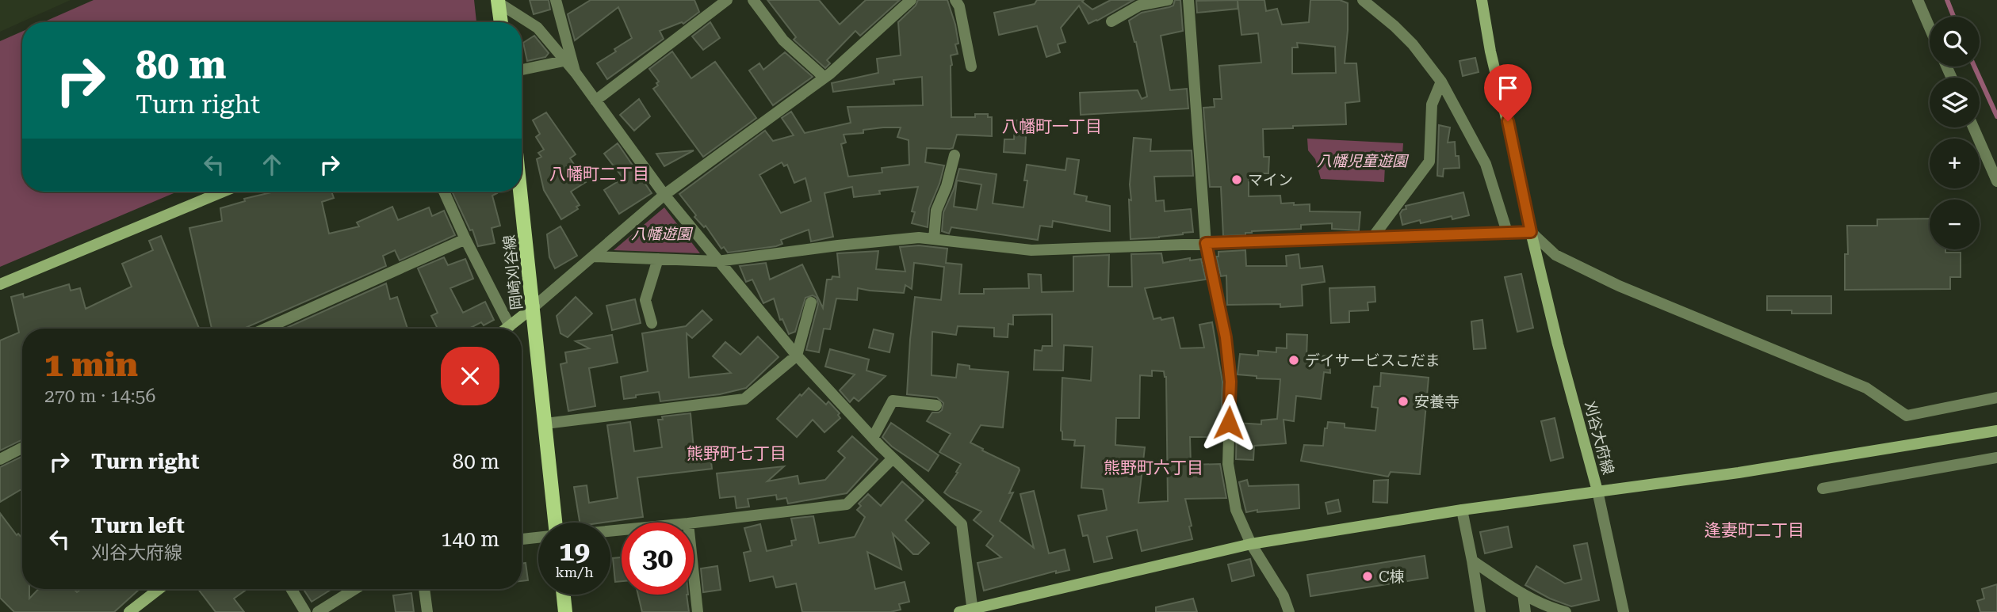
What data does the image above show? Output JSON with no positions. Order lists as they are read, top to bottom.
{
  "streets": {
    "main road": ["岡崎刈谷線"],
    "street": ["刈谷大府線"]
  },
  "districts": [
    "八幡町一丁目",
    "八幡町二丁目",
    "熊野町七丁目",
    "熊野町六丁目",
    "逢妻町二丁目"
  ],
  "parks": ["八幡児童遊園", "八幡遊園"],
  "places": [
    "マイン",
    "デイサービスこだま",
    "安養寺",
    "C棟"
  ],
  "page": {
    "map_buttons": ["+", "−"],
    "turn": ["80 m", "Turn right"],
    "heading": ["1 min", "270 m · 14:56"],
    "list": [
      {
        "name": "Turn right",
        "value": "80 m"
      },
      {
        "name": "Turn left",
        "note": "刈谷大府線",
        "value": "140 m"
      }
    ],
    "speed": "19 km/h",
    "limit": "30"
  }
}
